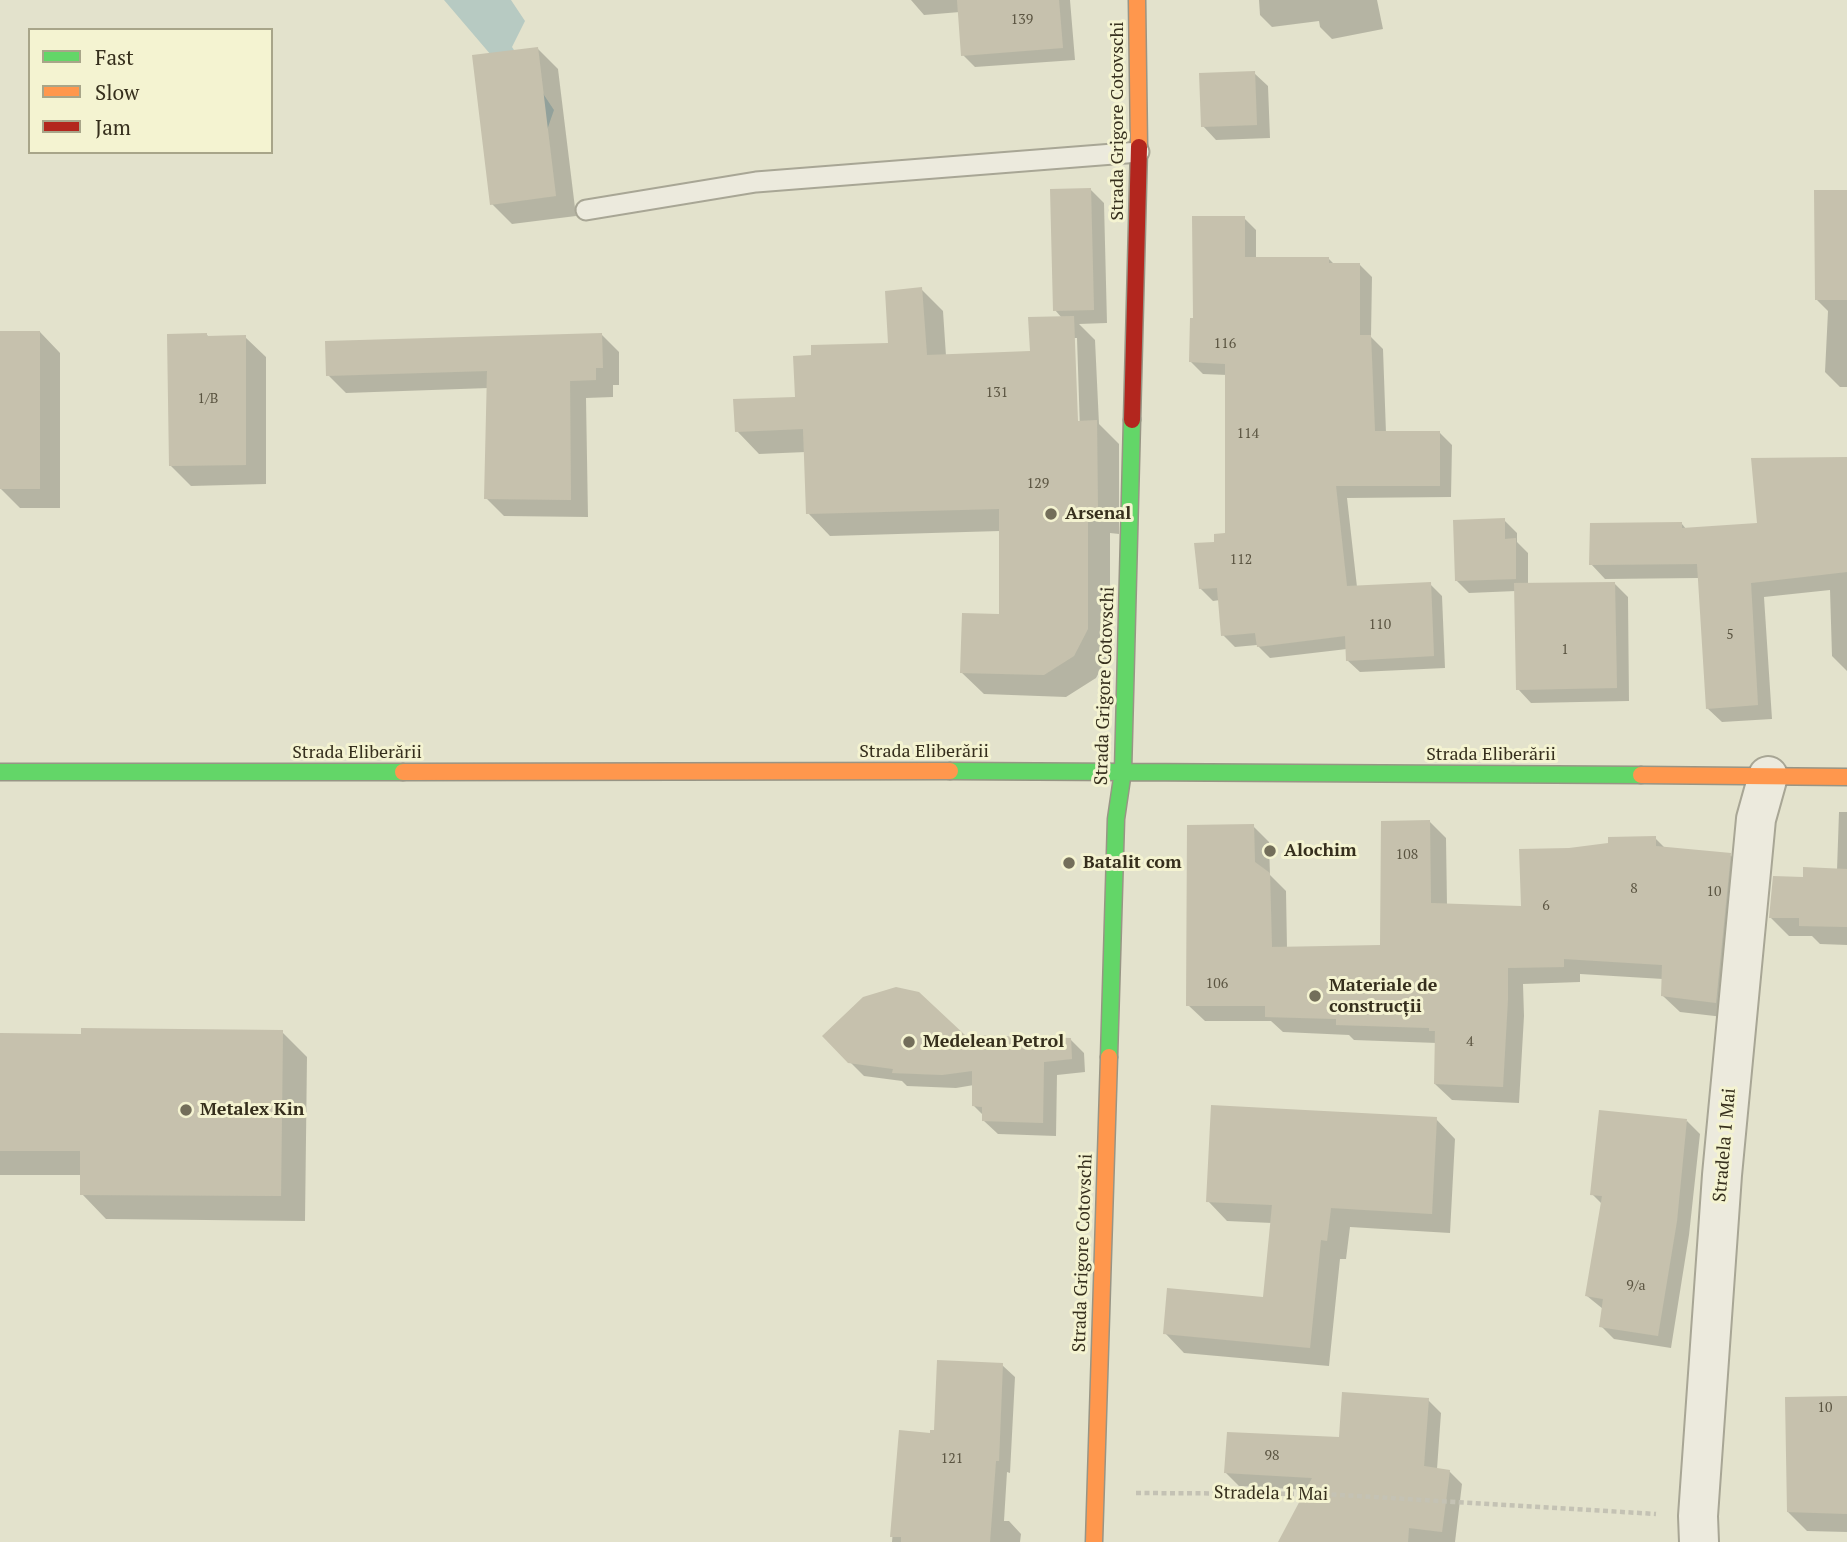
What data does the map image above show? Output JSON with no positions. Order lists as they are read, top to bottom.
{
  "streets": {
    "main road": ["Strada Grigore Cotovschi", "Strada Eliberării"],
    "street": ["Stradela 1 Mai"]
  },
  "crossings": [
    ["Strada Grigore Cotovschi", "Strada Eliberării"],
    ["Strada Grigore Cotovschi", "Stradela 1 Mai"],
    ["Strada Eliberării", "Stradela 1 Mai"]
  ],
  "places": [
    "Arsenal",
    "Alochim",
    "Batalit com",
    "Materiale de construcții",
    "Medelean Petrol",
    "Metalex Kin"
  ],
  "house_numbers": [
    "139",
    "116",
    "131",
    "1/B",
    "114",
    "129",
    "112",
    "110",
    "5",
    "1",
    "108",
    "8",
    "10",
    "6",
    "106",
    "4",
    "9/a",
    "10",
    "98",
    "121"
  ],
  "legend": ["Fast", "Slow", "Jam"]
}
